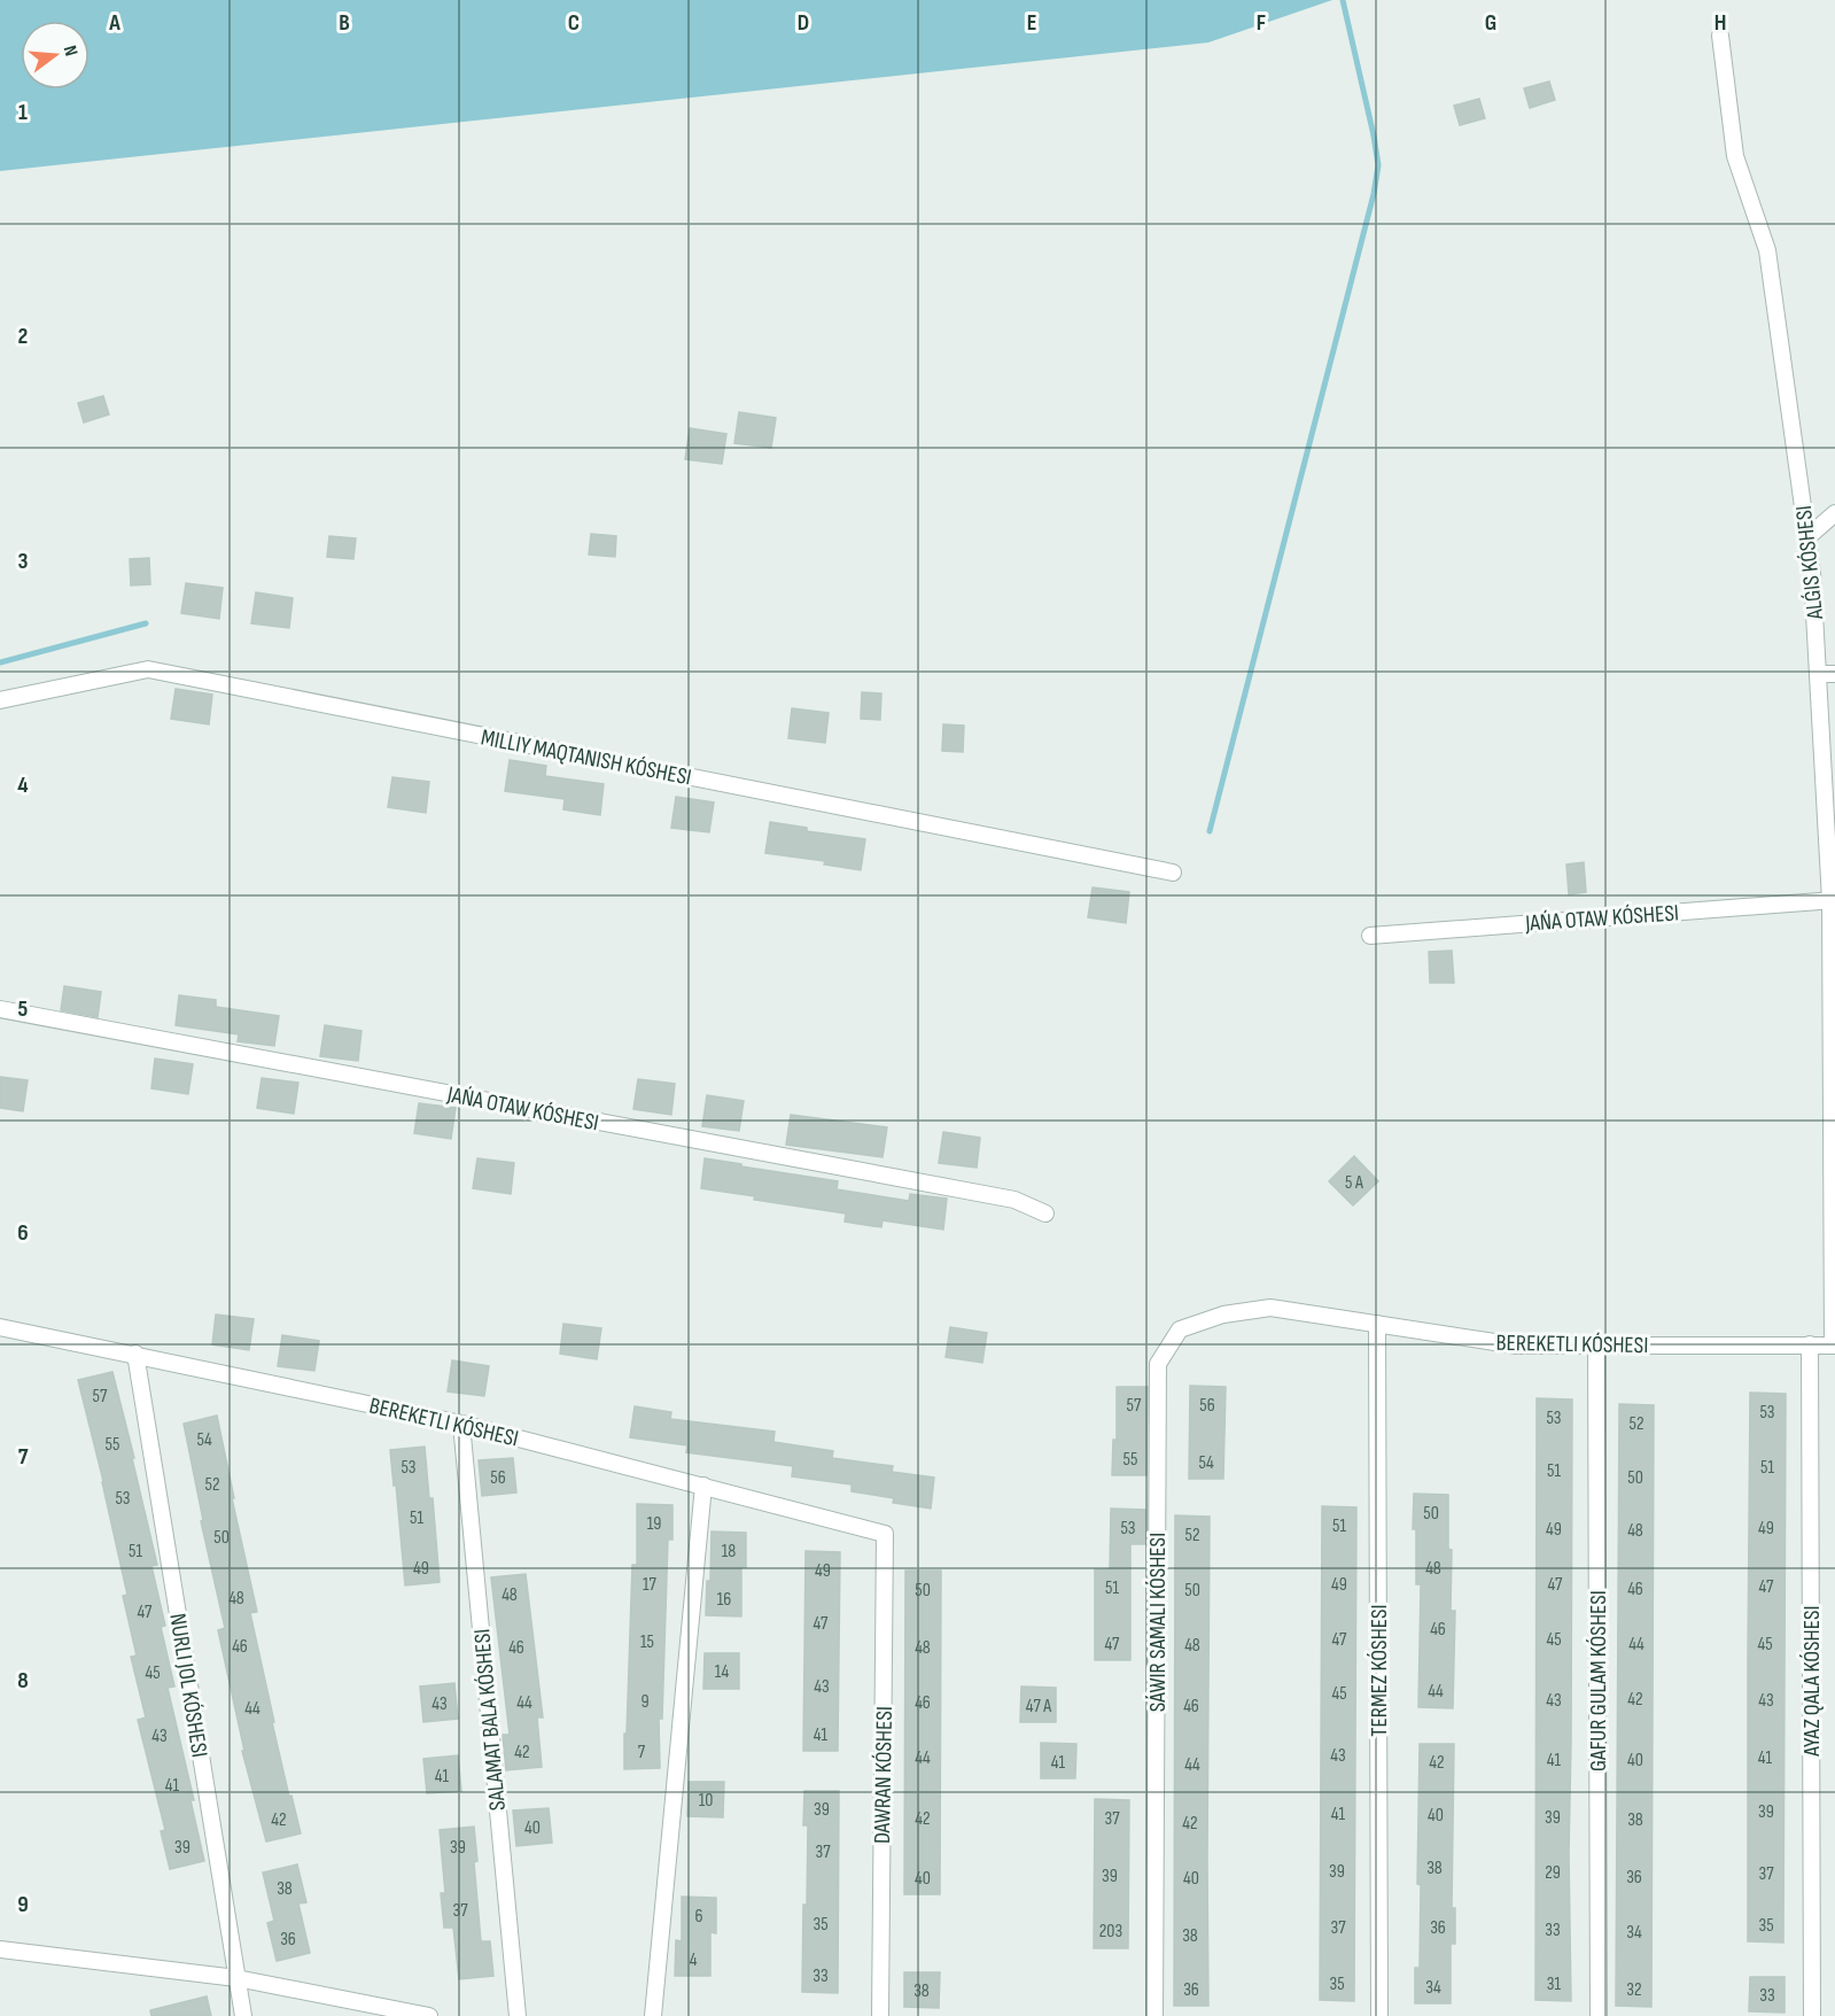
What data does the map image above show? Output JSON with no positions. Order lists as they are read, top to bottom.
{
  "streets": {
    "street": [
      "JAŃA OTAW KÓSHESI",
      "BEREKETLI KÓSHESI",
      "TERMEZ KÓSHESI",
      "GAFUR GULAM KÓSHESI",
      "AYAZ QALA KÓSHESI",
      "SALAMAT BALA KÓSHESI",
      "DAWRAN KÓSHESI"
    ]
  },
  "crossings": [
    ["BEREKETLI KÓSHESI", "TERMEZ KÓSHESI"],
    ["BEREKETLI KÓSHESI", "GAFUR GULAM KÓSHESI"],
    ["BEREKETLI KÓSHESI", "AYAZ QALA KÓSHESI"],
    ["BEREKETLI KÓSHESI", "SALAMAT BALA KÓSHESI"],
    ["BEREKETLI KÓSHESI", "DAWRAN KÓSHESI"]
  ],
  "house_numbers": [
    "5 А",
    "57",
    "57",
    "56",
    "53",
    "53",
    "52",
    "54",
    "55",
    "55",
    "54",
    "53",
    "51",
    "51",
    "56",
    "50",
    "52",
    "53",
    "50",
    "51",
    "19",
    "51",
    "53",
    "49",
    "49",
    "48",
    "52",
    "50",
    "51",
    "18",
    "49",
    "48",
    "49",
    "17",
    "49",
    "47",
    "47",
    "51",
    "46",
    "50",
    "50",
    "48",
    "48",
    "16",
    "47",
    "47",
    "46",
    "47",
    "45",
    "15",
    "47",
    "44",
    "45",
    "48",
    "46",
    "46",
    "48",
    "14",
    "45",
    "43",
    "44",
    "45",
    "42",
    "43",
    "43",
    "9",
    "44",
    "46",
    "43",
    "47 А",
    "46",
    "44",
    "41",
    "43",
    "42",
    "7",
    "43",
    "44",
    "41",
    "41",
    "40",
    "41",
    "42",
    "44",
    "41",
    "41",
    "10",
    "39",
    "39",
    "41",
    "40",
    "39",
    "42",
    "37",
    "42",
    "38",
    "42",
    "40",
    "39",
    "39",
    "37",
    "38",
    "39",
    "29",
    "37",
    "39",
    "36",
    "40",
    "40",
    "38",
    "37",
    "6",
    "35",
    "35",
    "37",
    "36",
    "33",
    "203",
    "34",
    "38",
    "36",
    "4",
    "33",
    "35",
    "31",
    "34",
    "36",
    "32",
    "38",
    "33"
  ],
  "north": "right",
  "grid": {
    "columns": [
      "A",
      "B",
      "C",
      "D",
      "E",
      "F",
      "G",
      "H"
    ],
    "rows": [
      "1",
      "2",
      "3",
      "4",
      "5",
      "6",
      "7",
      "8",
      "9"
    ]
  }
}
